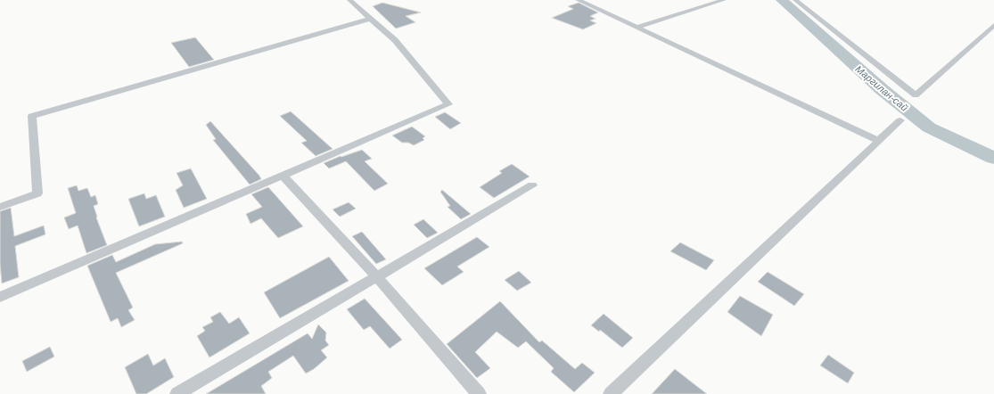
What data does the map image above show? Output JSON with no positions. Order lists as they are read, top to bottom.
{
  "water": ["Маргилан-сай"]
}
